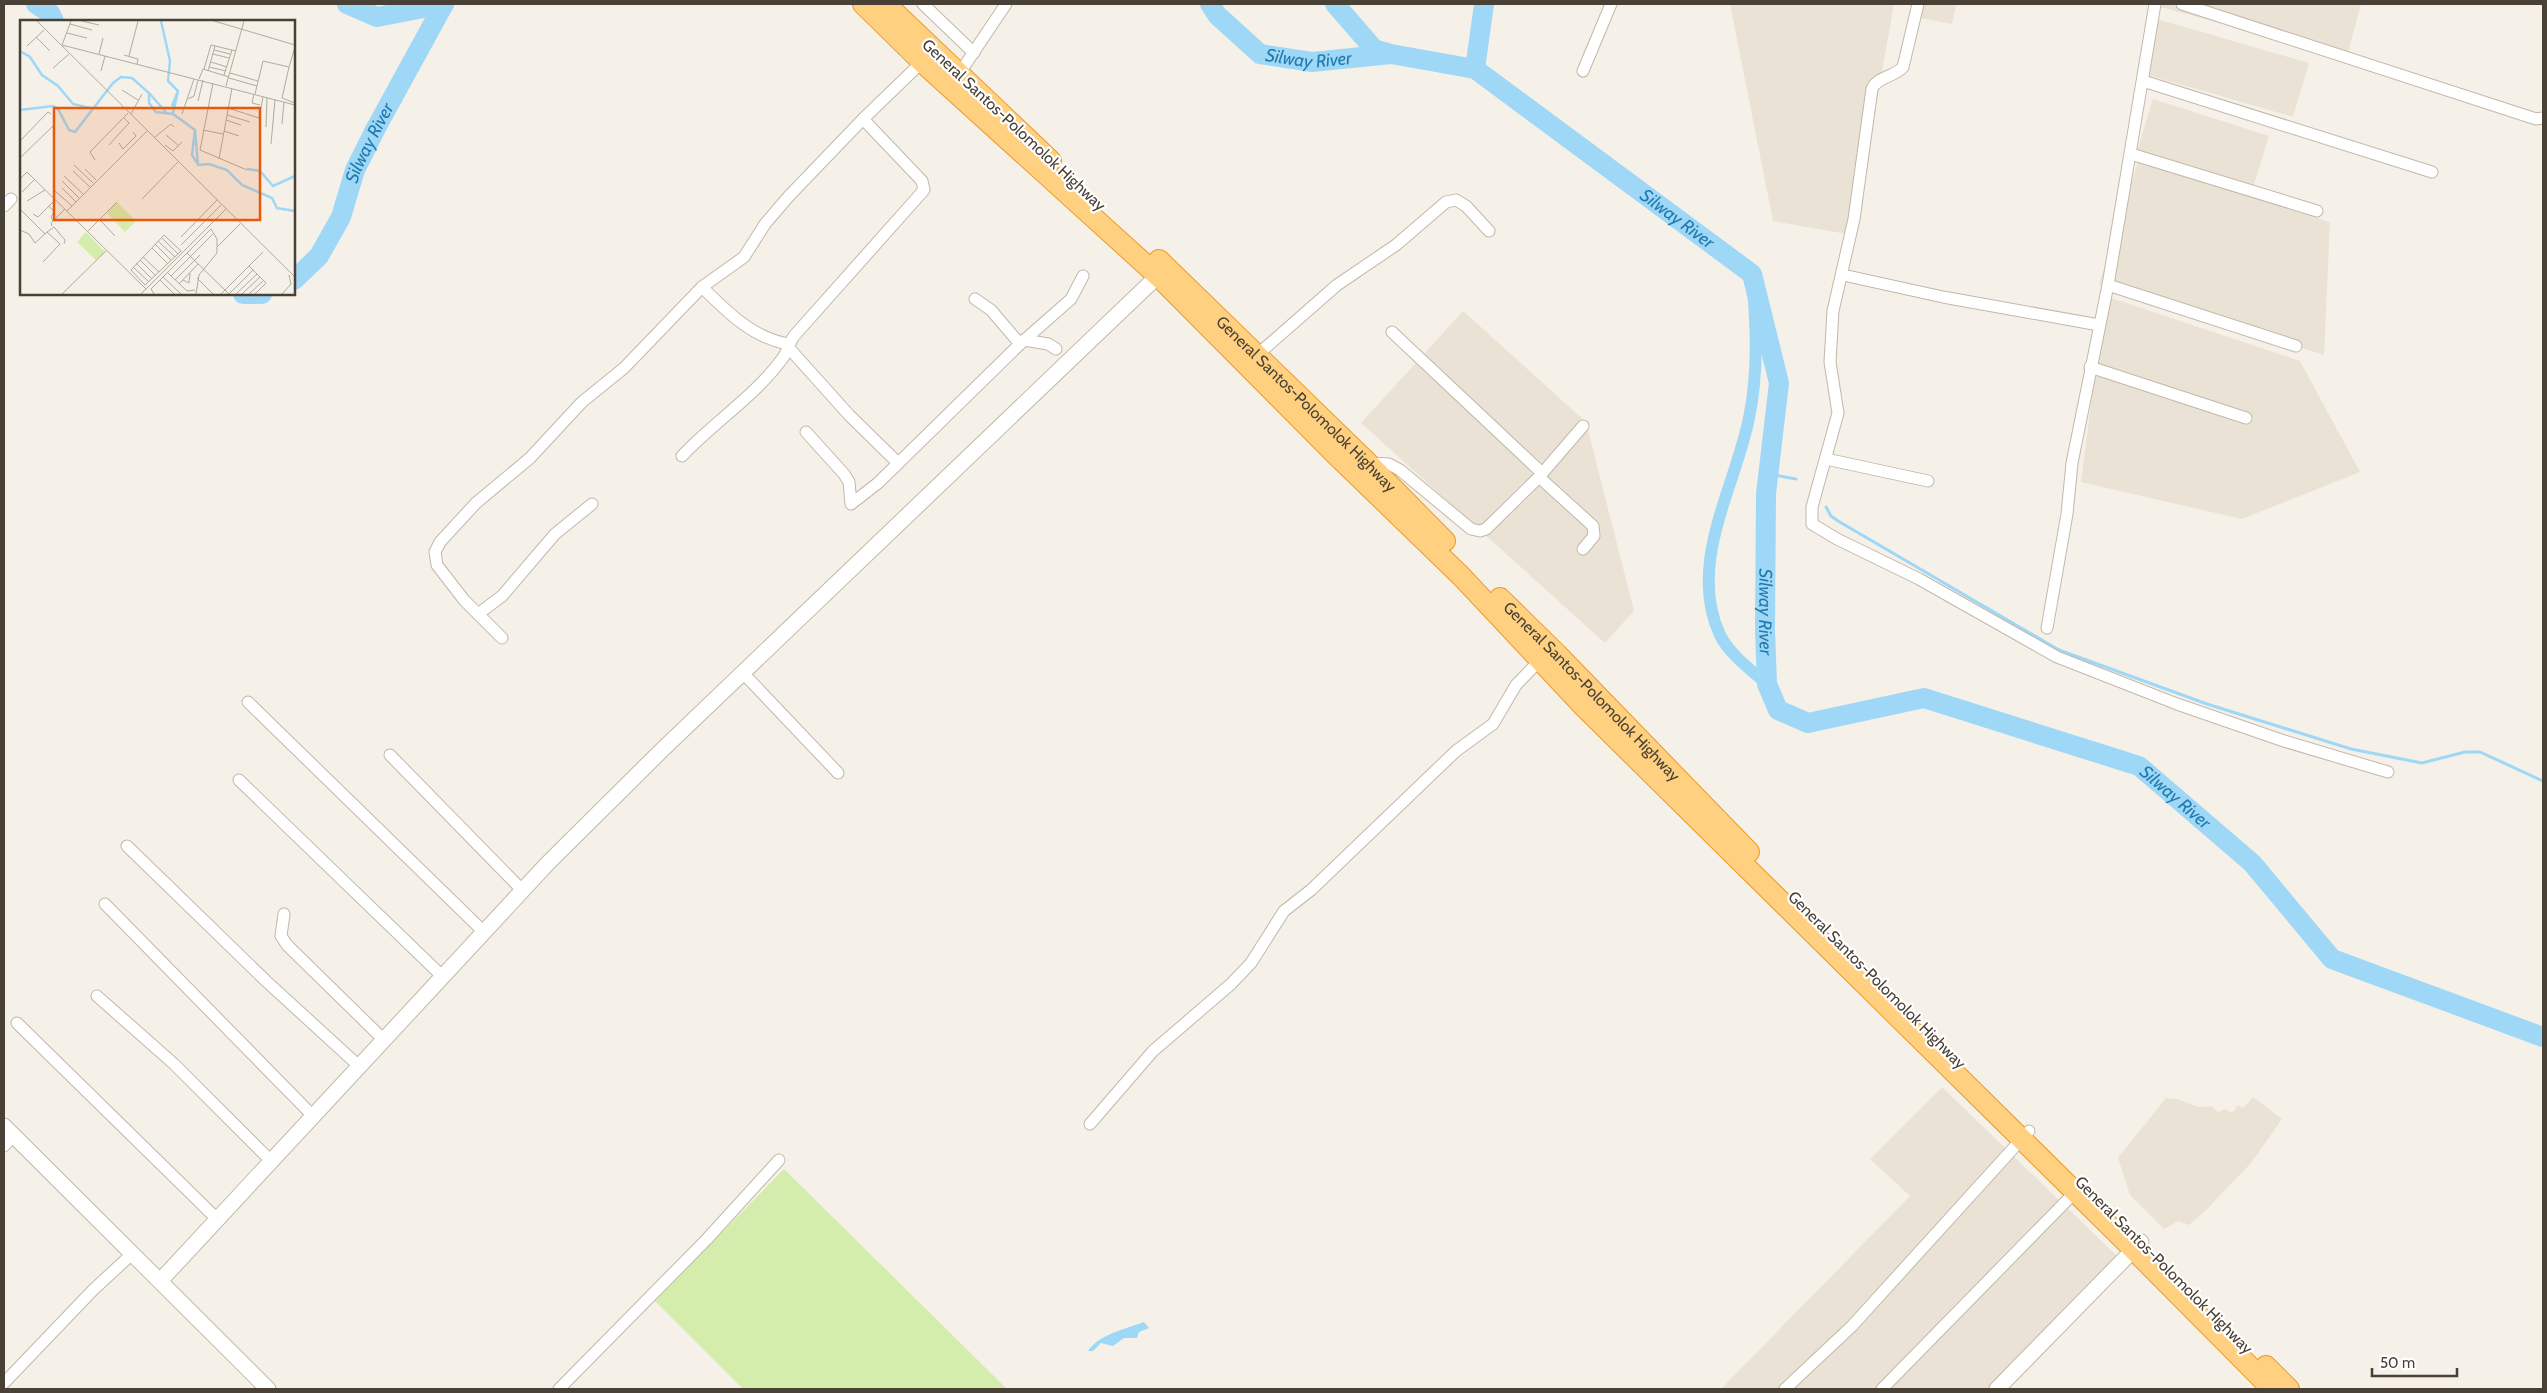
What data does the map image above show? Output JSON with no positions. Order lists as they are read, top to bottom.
{
  "streets": {
    "highway": ["General Santos-Polomolok Highway"]
  },
  "water": ["Silway River"],
  "scale_bar": "50 m"
}
